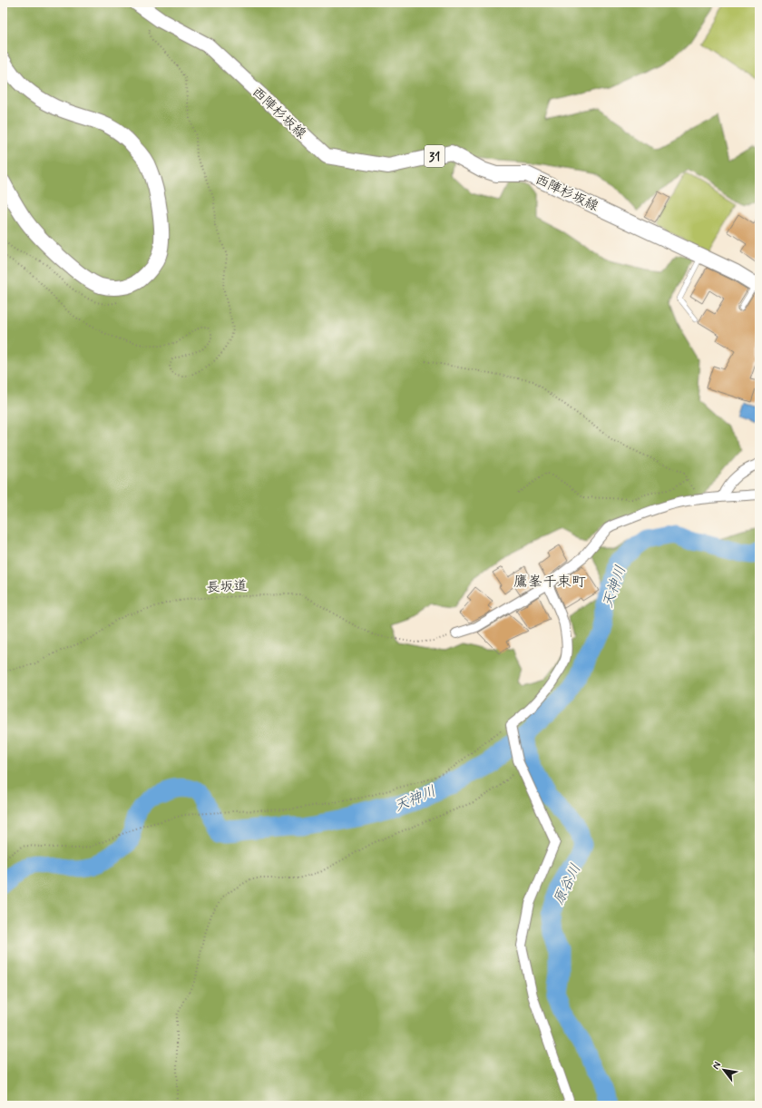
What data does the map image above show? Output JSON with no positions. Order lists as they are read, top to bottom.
{
  "streets": {
    "main road": ["西陣杉坂線", "31"],
    "path": ["長坂道"]
  },
  "districts": ["鷹峯千束町"],
  "water": ["天神川", "原谷川"],
  "north": "top left"
}
